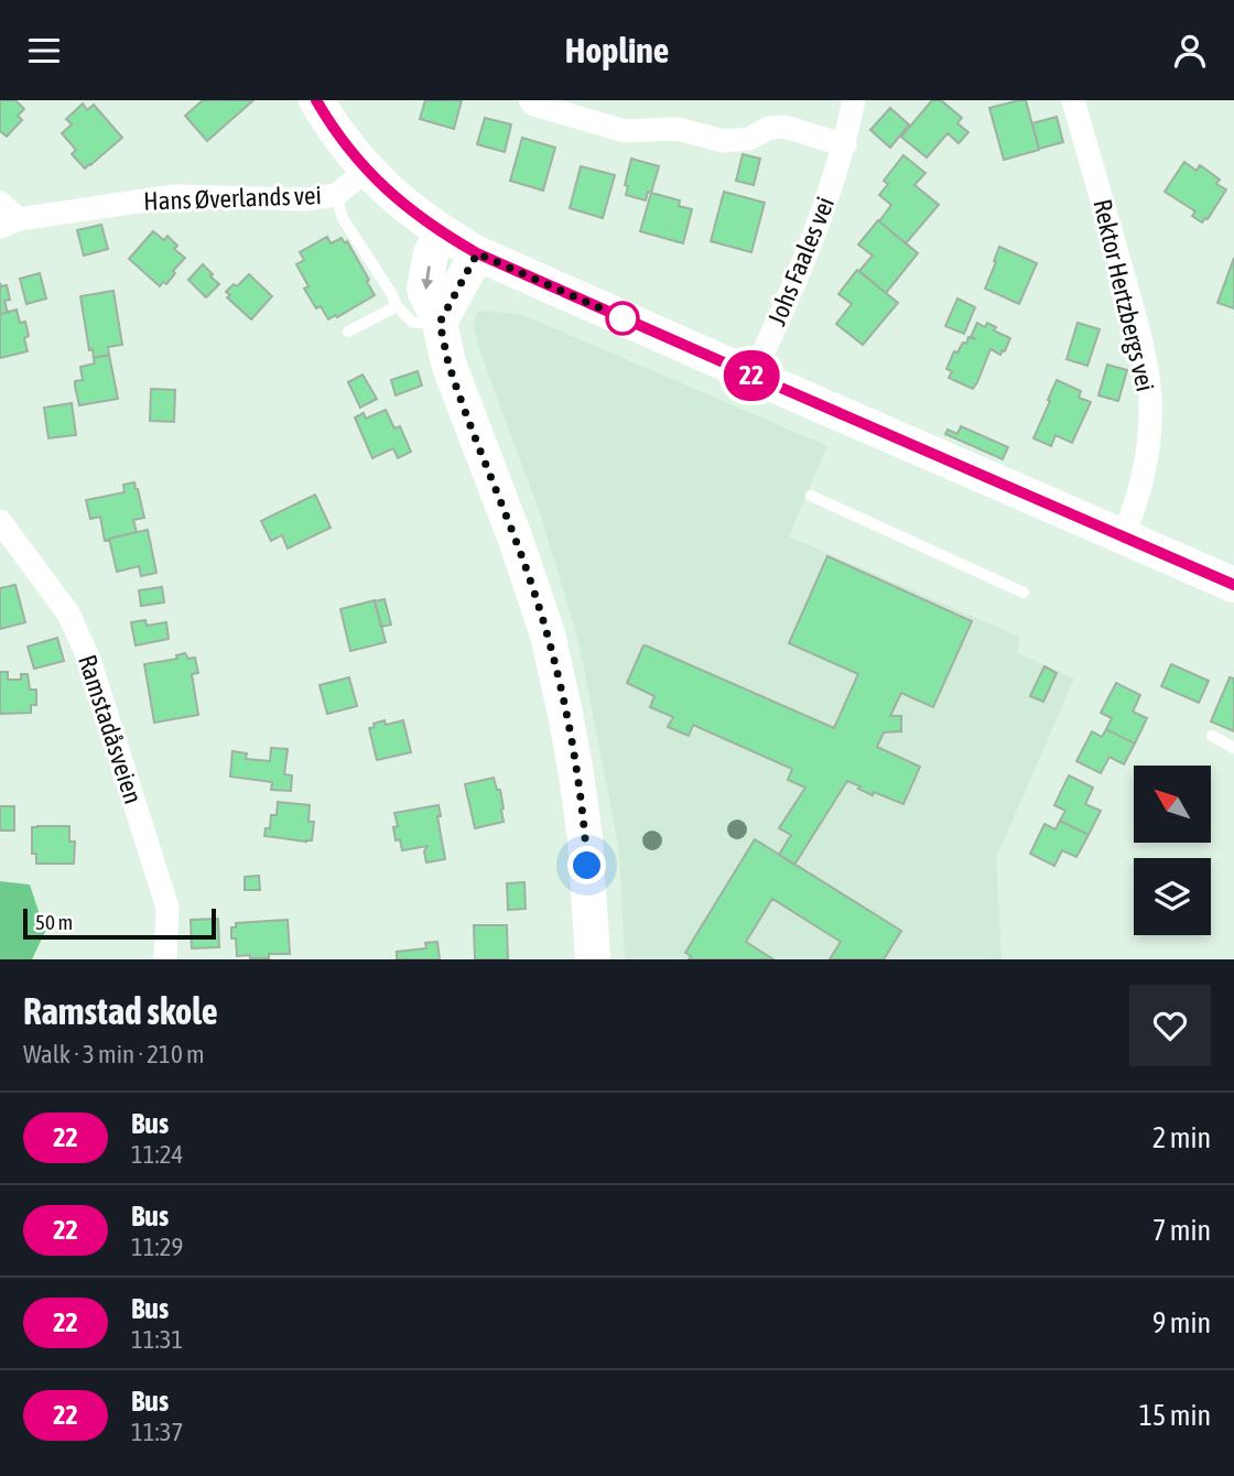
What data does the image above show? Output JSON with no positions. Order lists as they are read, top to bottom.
{
  "streets": {
    "street": [
      "Hans Øverlands vei",
      "Johs Faales vei",
      "Rektor Hertzbergs vei",
      "Ramstadåsveien"
    ]
  },
  "lines": ["bus line 22"],
  "scale_bar": "50 m",
  "north": "top left",
  "page": {
    "header": "Hopline",
    "on_map": "22",
    "scale": "50 m",
    "heading": ["Ramstad skole", "Walk · 3 min · 210 m"],
    "list": [
      {
        "mark": "22",
        "name": "Bus",
        "note": "11:24",
        "value": "2 min"
      },
      {
        "mark": "22",
        "name": "Bus",
        "note": "11:29",
        "value": "7 min"
      },
      {
        "mark": "22",
        "name": "Bus",
        "note": "11:31",
        "value": "9 min"
      },
      {
        "mark": "22",
        "name": "Bus",
        "note": "11:37",
        "value": "15 min"
      }
    ]
  }
}
